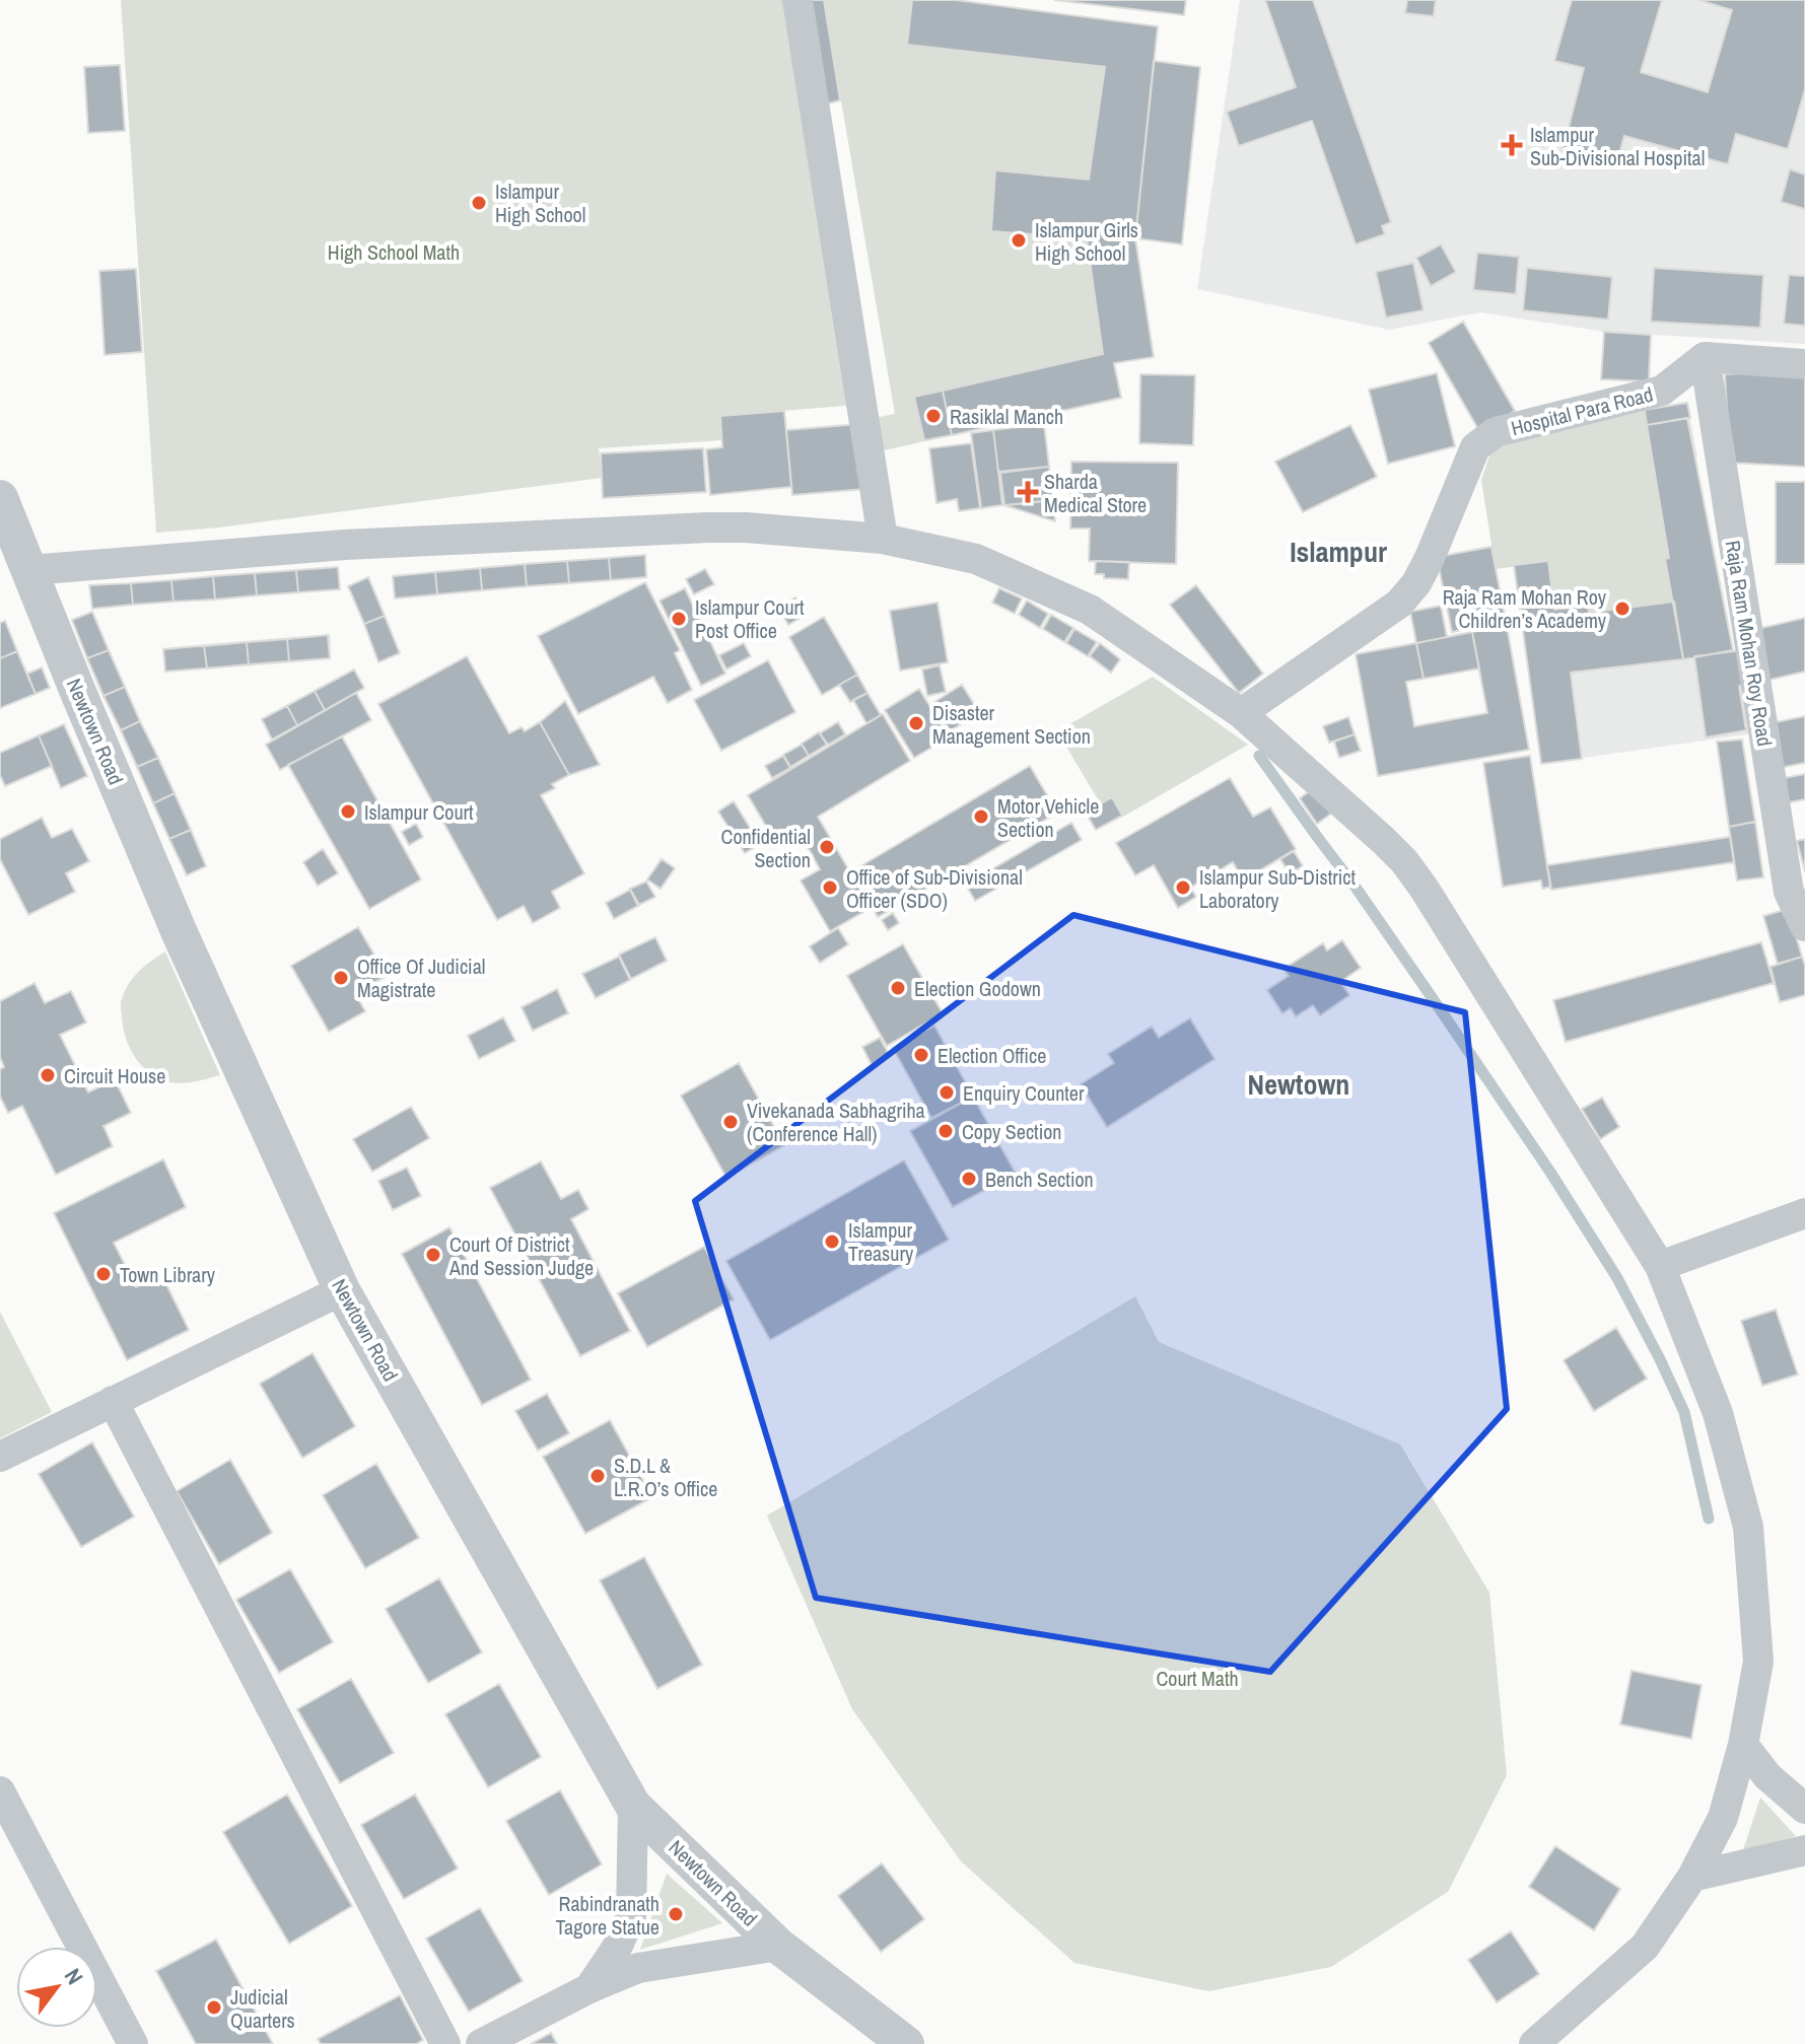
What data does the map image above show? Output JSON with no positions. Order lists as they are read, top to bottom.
{
  "streets": {
    "street": ["Hospital Para Road", "Raja Ram Mohan Roy Road", "Newtown Road"]
  },
  "crossings": [
    ["Hospital Para Road", "Raja Ram Mohan Roy Road"]
  ],
  "districts": ["Islampur", "Newtown"],
  "parks": ["High School Math", "Court Math"],
  "places": {
    "health": ["Islampur Sub-Divisional Hospital", "Sharda Medical Store"],
    "other": [
      "Islampur High School",
      "Islampur Girls High School",
      "Rasiklal Manch",
      "Raja Ram Mohan Roy Children’s Academy",
      "Islampur Court Post Office",
      "Disaster Management Section",
      "Islampur Court",
      "Motor Vehicle Section",
      "Confidential Section",
      "Office of Sub-Divisional Officer (SDO)",
      "Islampur Sub-District Laboratory",
      "Office Of Judicial Magistrate",
      "Election Godown",
      "Election Office",
      "Circuit House",
      "Enquiry Counter",
      "Vivekanada Sabhagriha (Conference Hall)",
      "Copy Section",
      "Bench Section",
      "Islampur Treasury",
      "Court Of District And Session Judge",
      "Town Library",
      "S.D.L & L.R.O’s Office",
      "Rabindranath Tagore Statue",
      "Judicial Quarters"
    ]
  },
  "north": "top right"
}
